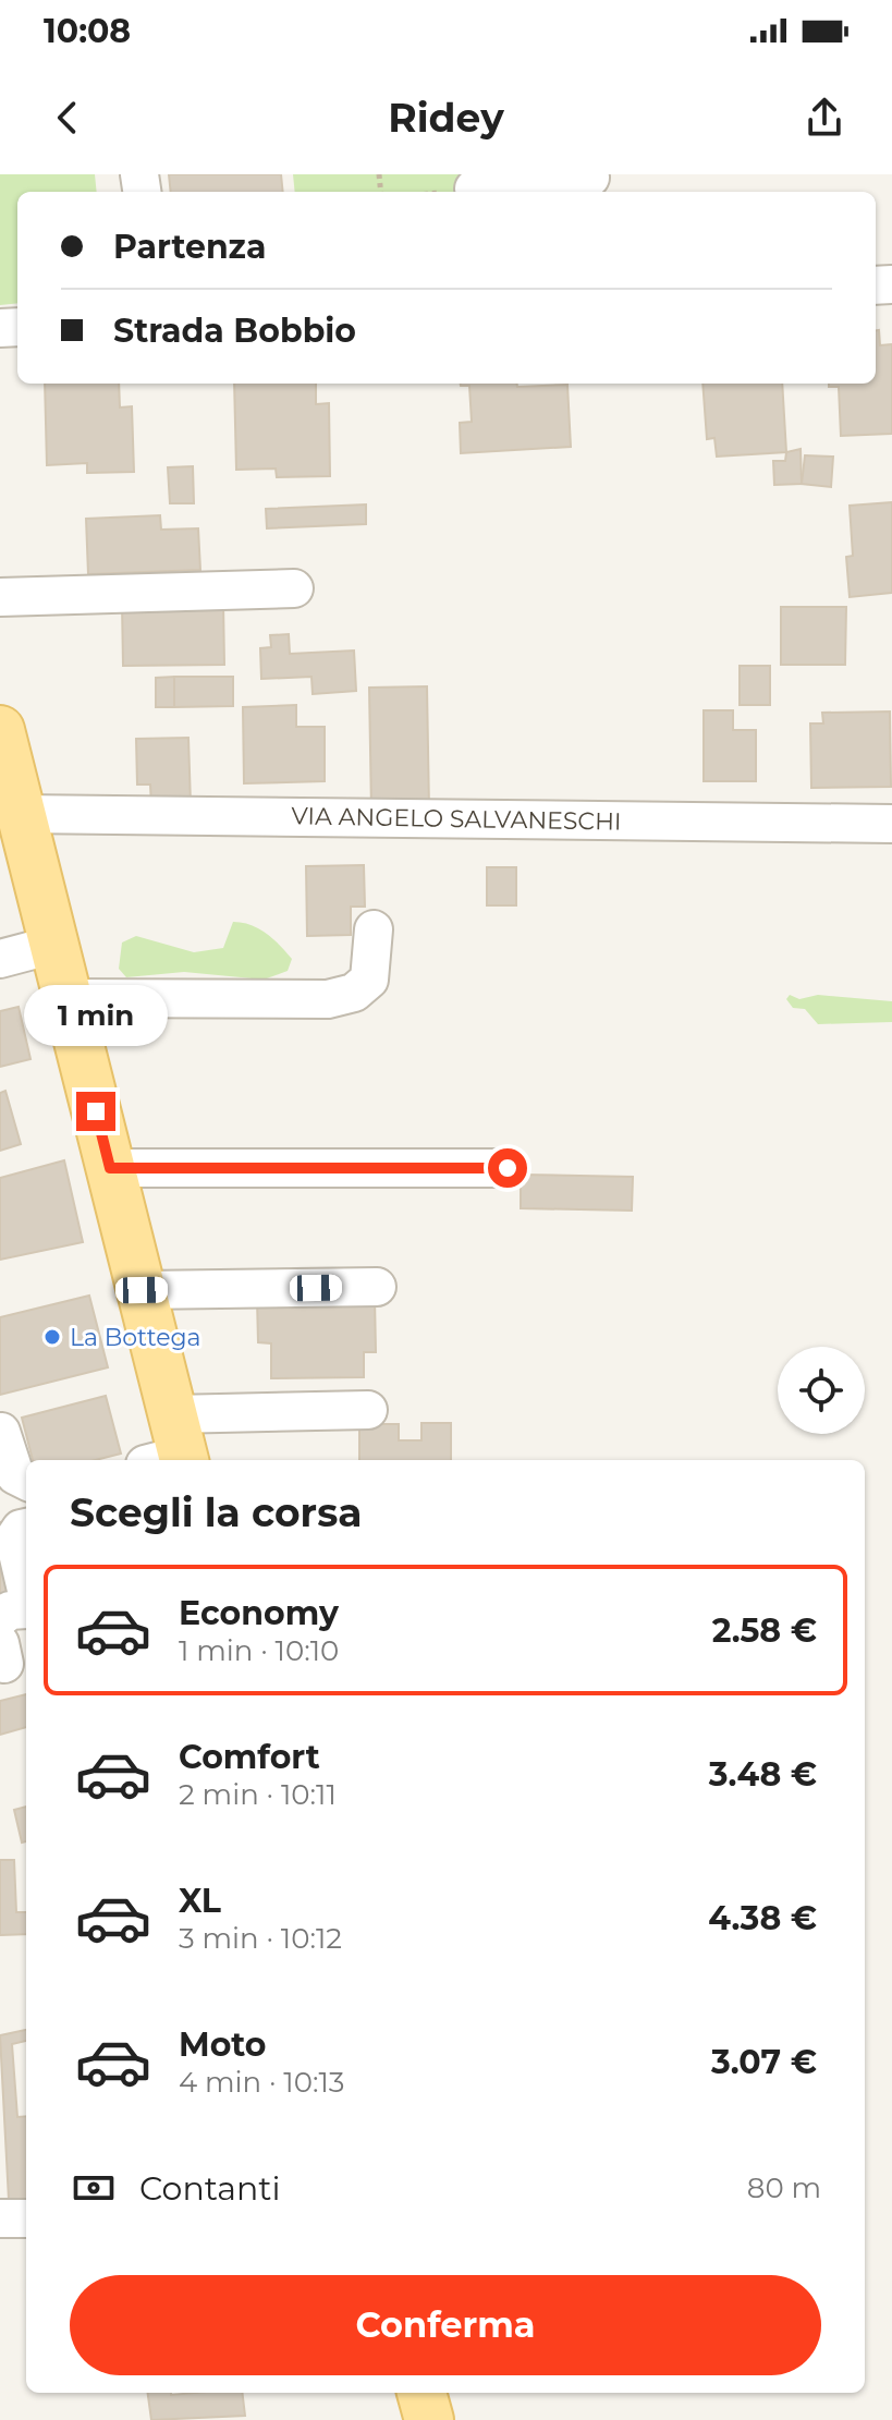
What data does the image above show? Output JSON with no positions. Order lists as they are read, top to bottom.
{
  "streets": {
    "street": ["VIA ANGELO SALVANESCHI"]
  },
  "places": ["La Bottega"],
  "page": {
    "status": "10:08",
    "header": "Ridey",
    "banner": ["Partenza", "Strada Bobbio"],
    "bubble": "1 min",
    "heading": "Scegli la corsa",
    "list": [
      {
        "name": "Economy",
        "note": "1 min · 10:10",
        "value": "2.58 €"
      },
      {
        "name": "Comfort",
        "note": "2 min · 10:11",
        "value": "3.48 €"
      },
      {
        "name": "XL",
        "note": "3 min · 10:12",
        "value": "4.38 €"
      },
      {
        "name": "Moto",
        "note": "4 min · 10:13",
        "value": "3.07 €"
      }
    ],
    "pay": ["Contanti", "80 m"],
    "buttons": "Conferma"
  }
}
